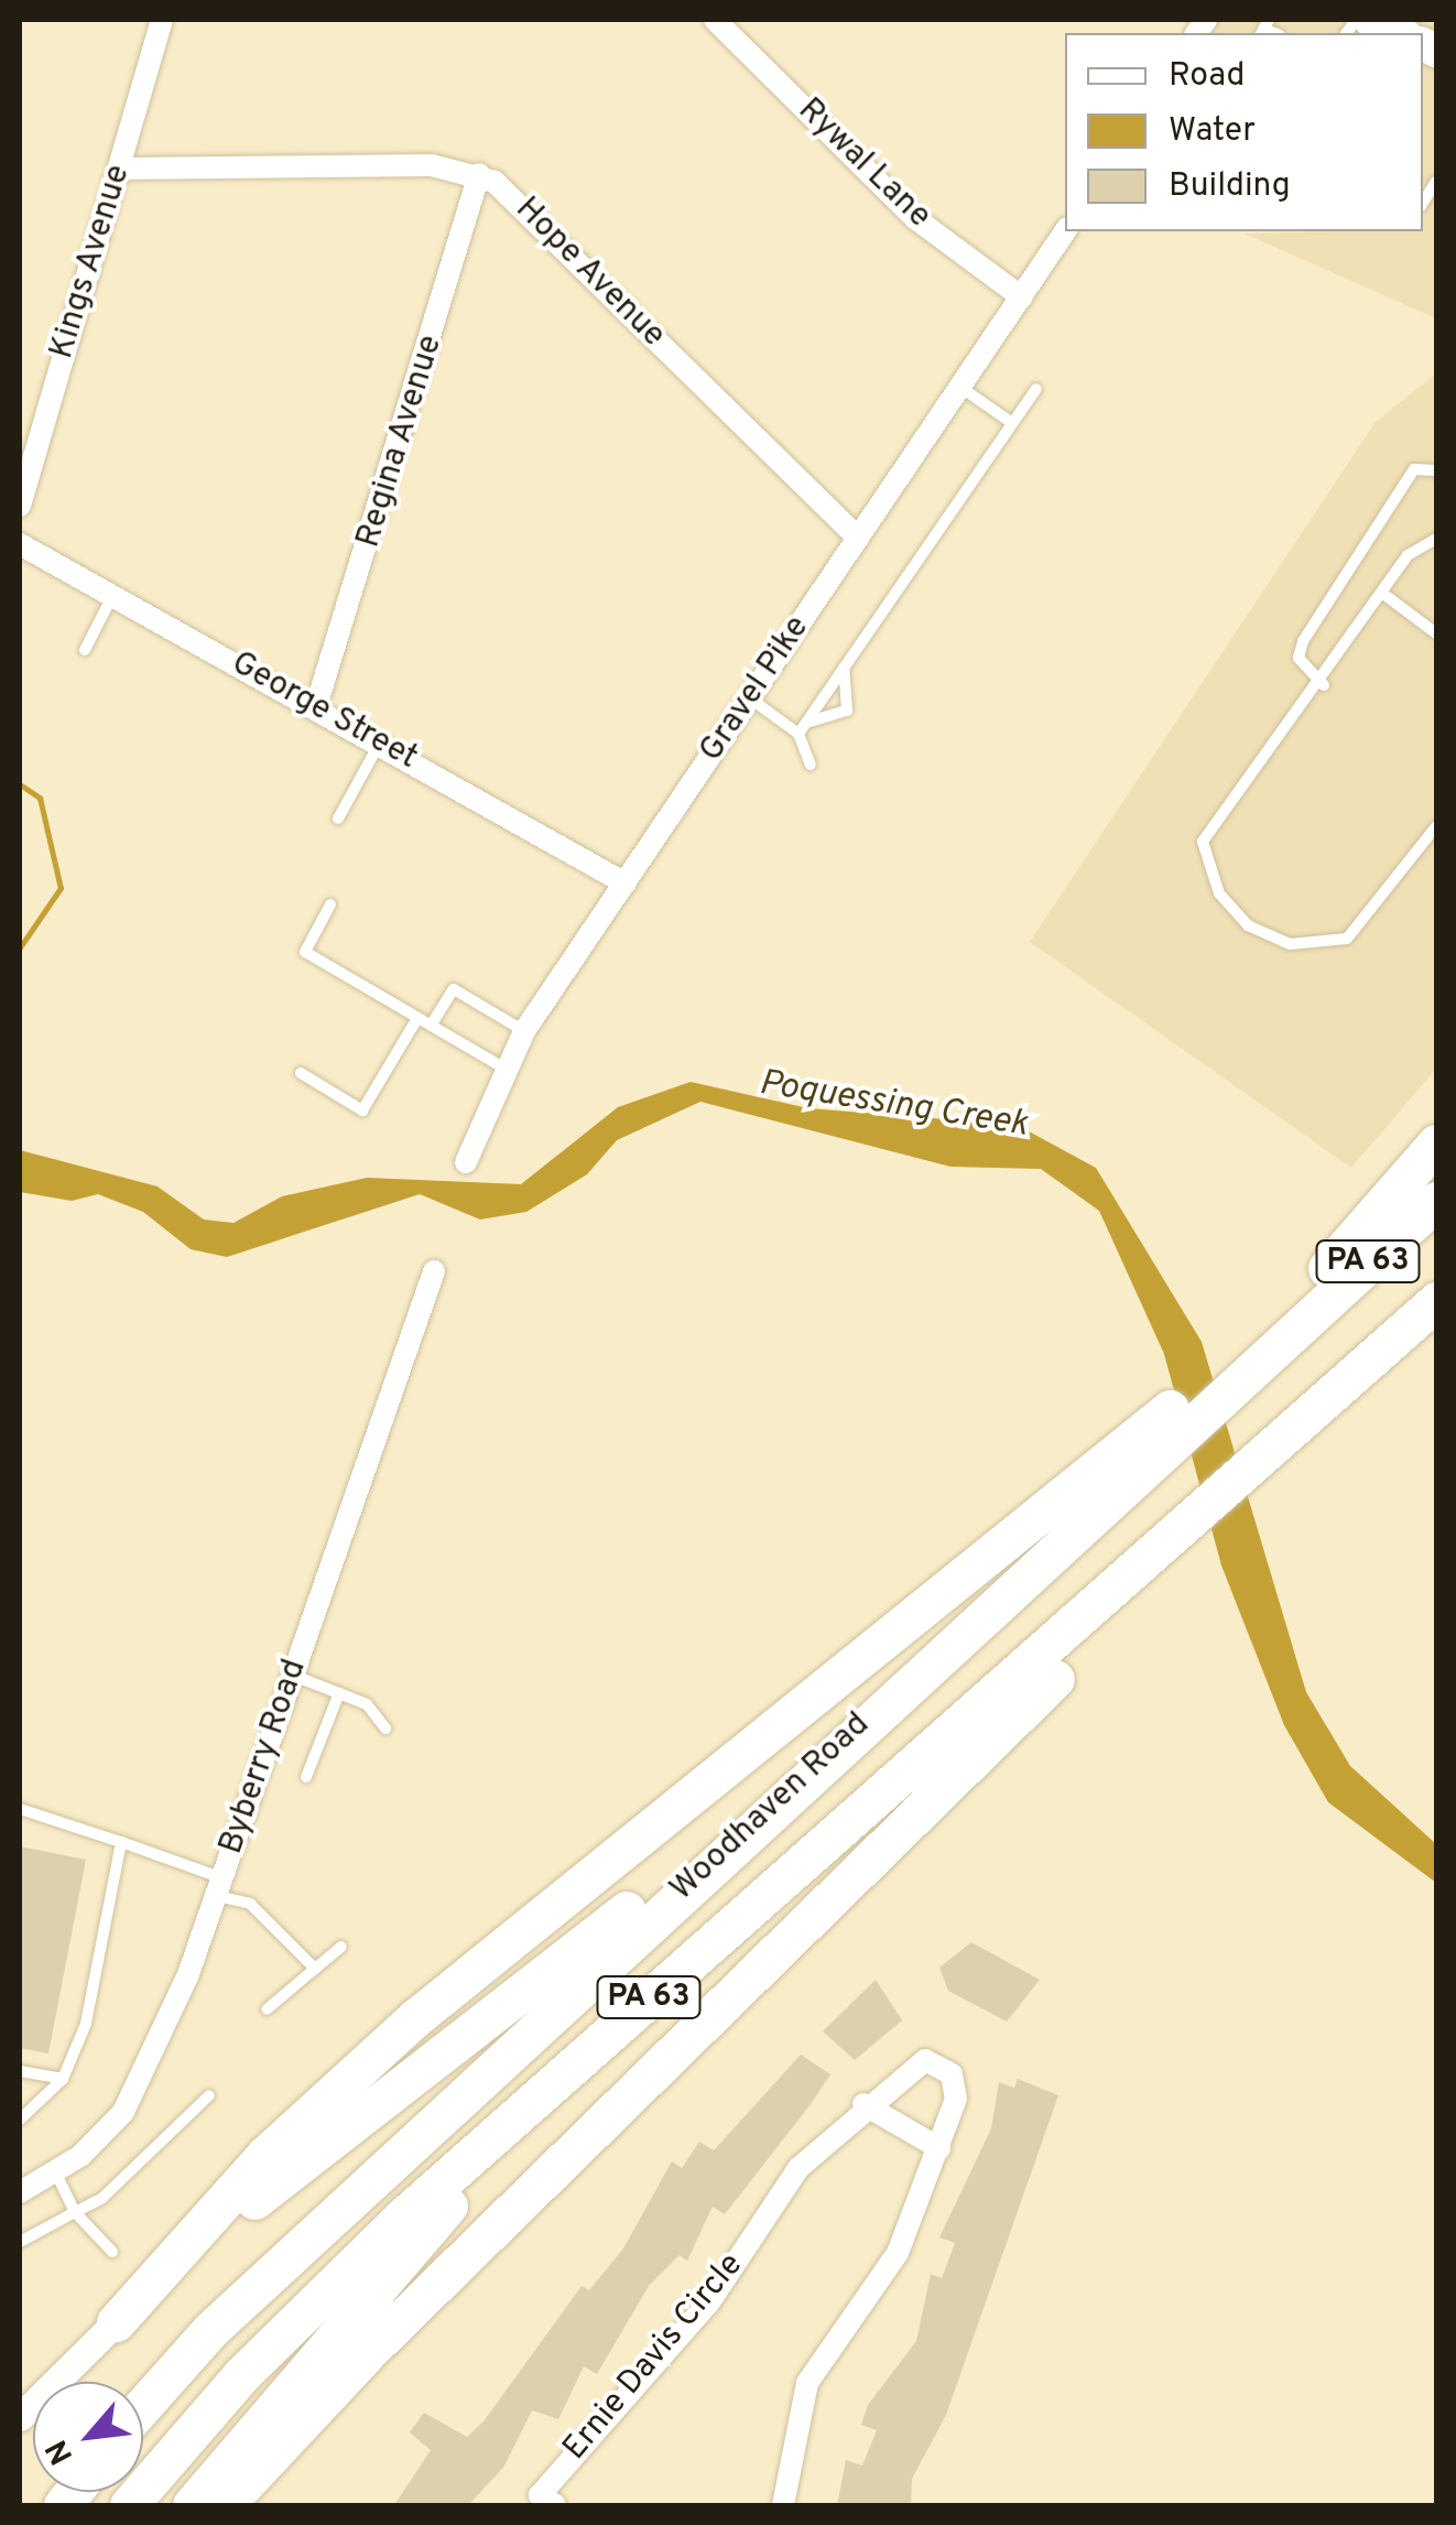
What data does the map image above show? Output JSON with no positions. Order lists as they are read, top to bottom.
{
  "streets": {
    "highway": ["PA 63", "Woodhaven Road"],
    "street": [
      "Rywal Lane",
      "Kings Avenue",
      "Hope Avenue",
      "Regina Avenue",
      "Gravel Pike",
      "George Street",
      "Byberry Road",
      "Ernie Davis Circle"
    ]
  },
  "crossings": [
    ["Rywal Lane", "Gravel Pike"],
    ["Kings Avenue", "Hope Avenue"],
    ["Hope Avenue", "Regina Avenue"],
    ["Hope Avenue", "Gravel Pike"],
    ["Regina Avenue", "George Street"],
    ["Gravel Pike", "George Street"]
  ],
  "water": ["Poquessing Creek"],
  "legend": ["Road", "Water", "Building"],
  "north": "bottom left"
}
